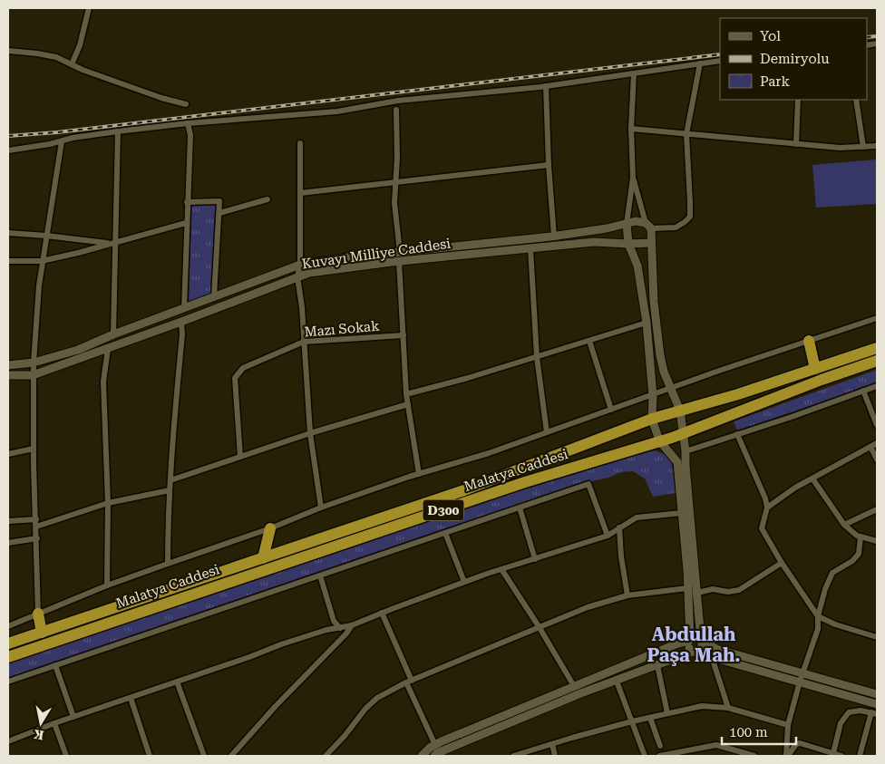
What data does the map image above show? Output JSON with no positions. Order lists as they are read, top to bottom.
{
  "streets": {
    "highway": ["Malatya Caddesi", "D300"],
    "main road": ["Kuvayı Milliye Caddesi"],
    "street": ["Mazı Sokak"]
  },
  "districts": ["Abdullah Paşa Mah."],
  "legend": ["Yol", "Demiryolu", "Park"],
  "scale_bar": "100 m",
  "north": "bottom"
}
